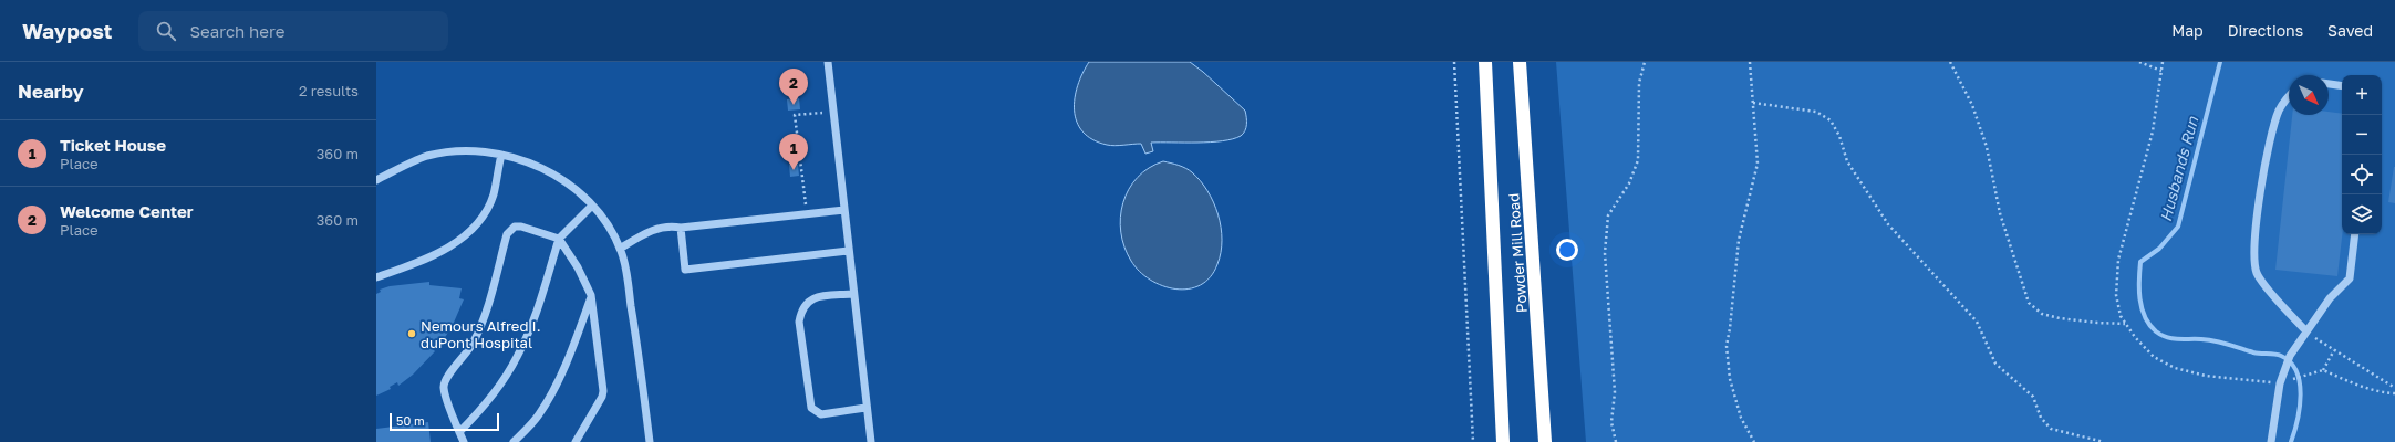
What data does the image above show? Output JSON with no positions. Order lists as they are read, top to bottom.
{
  "streets": {
    "highway": ["Powder Mill Road"]
  },
  "water": ["Husbands Run"],
  "places": ["Nemours Alfred I. duPont Hospital"],
  "scale_bar": "50 m",
  "north": "bottom right",
  "page": {
    "header": "Waypost",
    "search": "Search here",
    "nav": ["Map", "Directions", "Saved"],
    "heading": ["Nearby", "2 results"],
    "pins": ["2", "1"],
    "map_buttons": ["+", "−"],
    "list": [
      {
        "mark": "1",
        "name": "Ticket House",
        "note": "Place",
        "value": "360 m"
      },
      {
        "mark": "2",
        "name": "Welcome Center",
        "note": "Place",
        "value": "360 m"
      }
    ],
    "scale": "50 m"
  }
}
